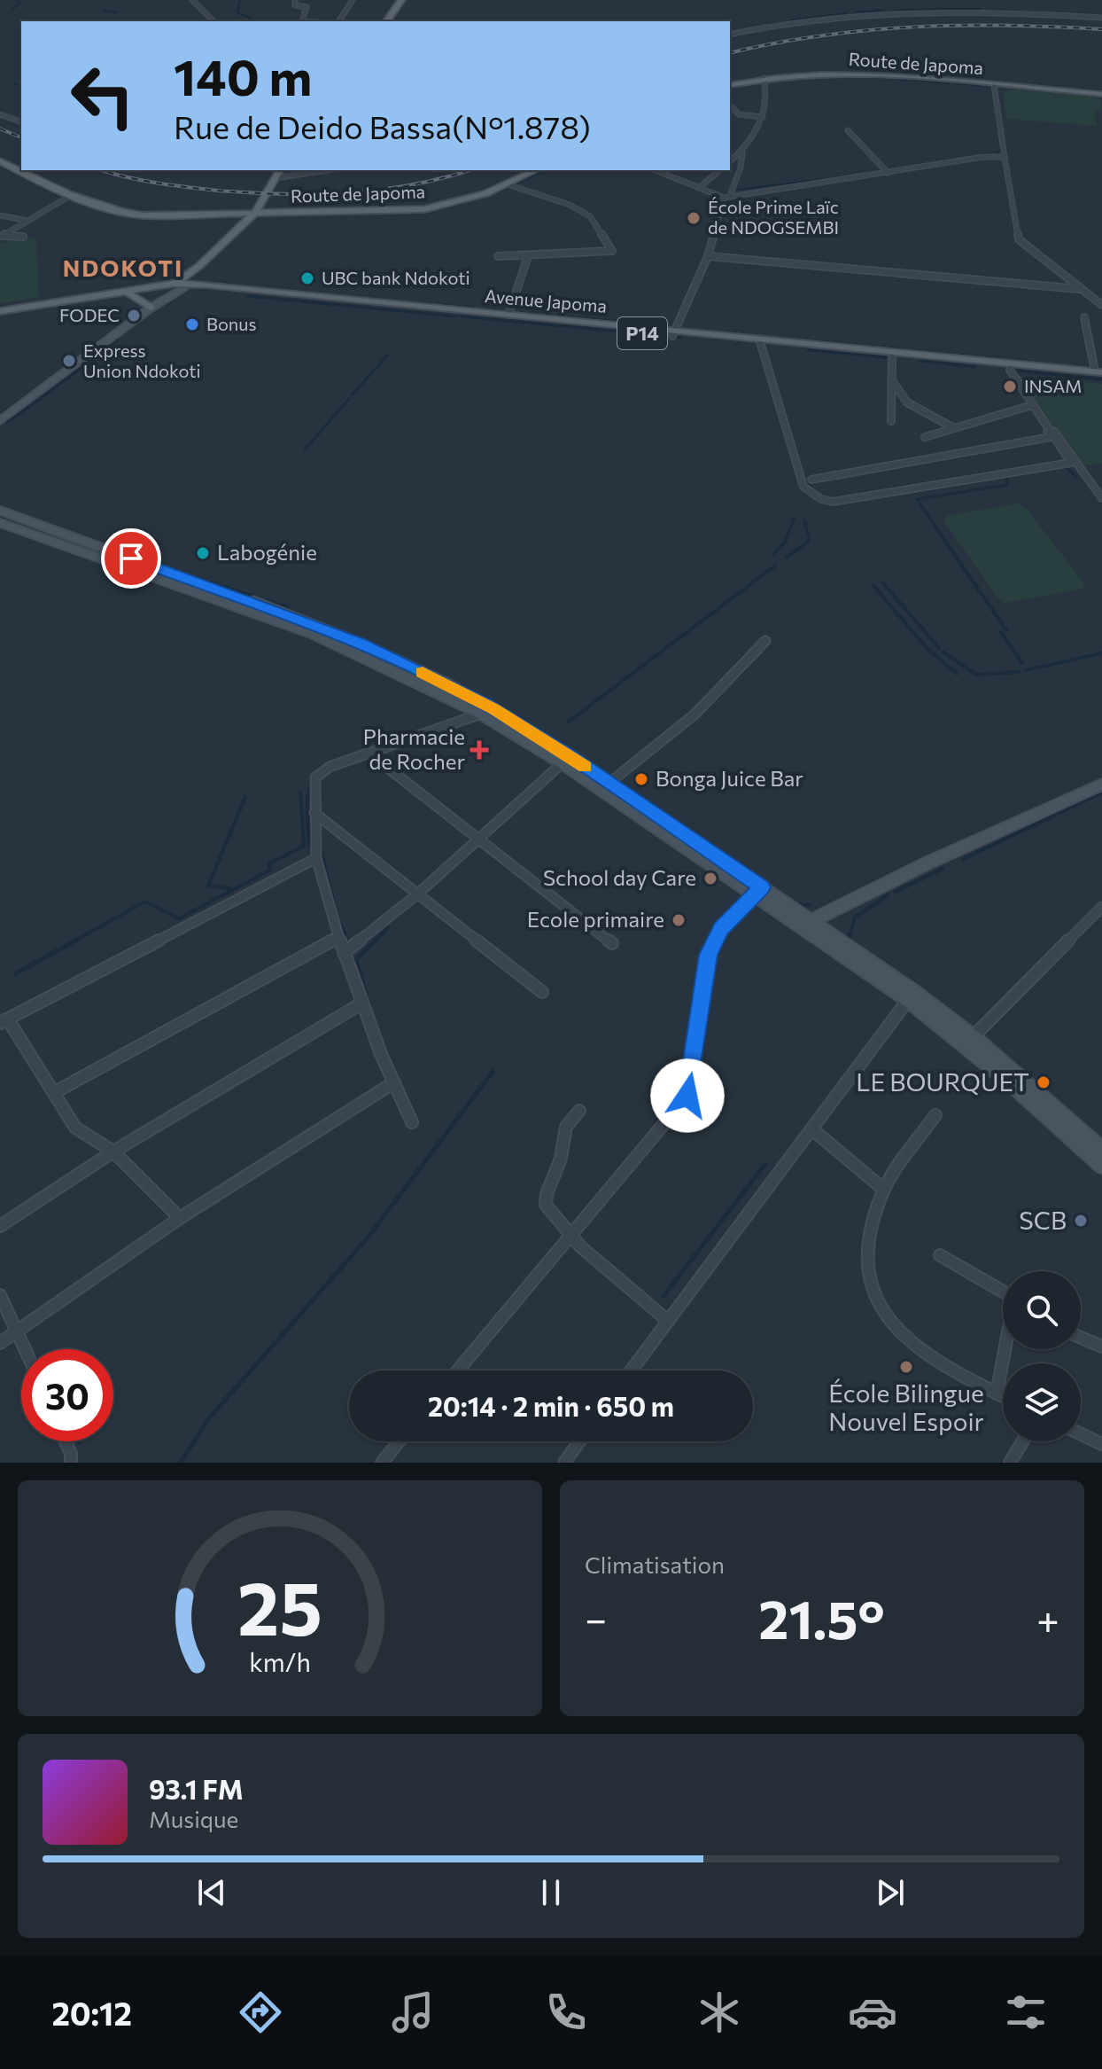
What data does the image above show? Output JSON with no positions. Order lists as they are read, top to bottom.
{
  "streets": {
    "main road": ["Route de Japoma", "Avenue Japoma", "P14"]
  },
  "districts": ["NDOKOTI"],
  "places": {
    "other": [
      "École Prime Laïc de NDOGSEMBI",
      "UBC bank Ndokoti",
      "FODEC",
      "Bonus",
      "Express Union Ndokoti",
      "INSAM",
      "Labogénie",
      "Bonga Juice Bar",
      "School day Care",
      "Ecole primaire",
      "LE BOURQUET",
      "SCB",
      "École Bilingue Nouvel Espoir"
    ],
    "health": ["Pharmacie de Rocher"]
  },
  "page": {
    "turn": ["140 m", "Rue de Deido Bassa(N°1.878)"],
    "limit": "30",
    "trip": "20:14 · 2 min · 650 m",
    "tile": "Climatisation",
    "heat": ["−", "21.5°", "+"],
    "song": ["93.1 FM", "Musique"],
    "tabs": "20:12",
    "gauge": ["25", "km/h"]
  }
}
